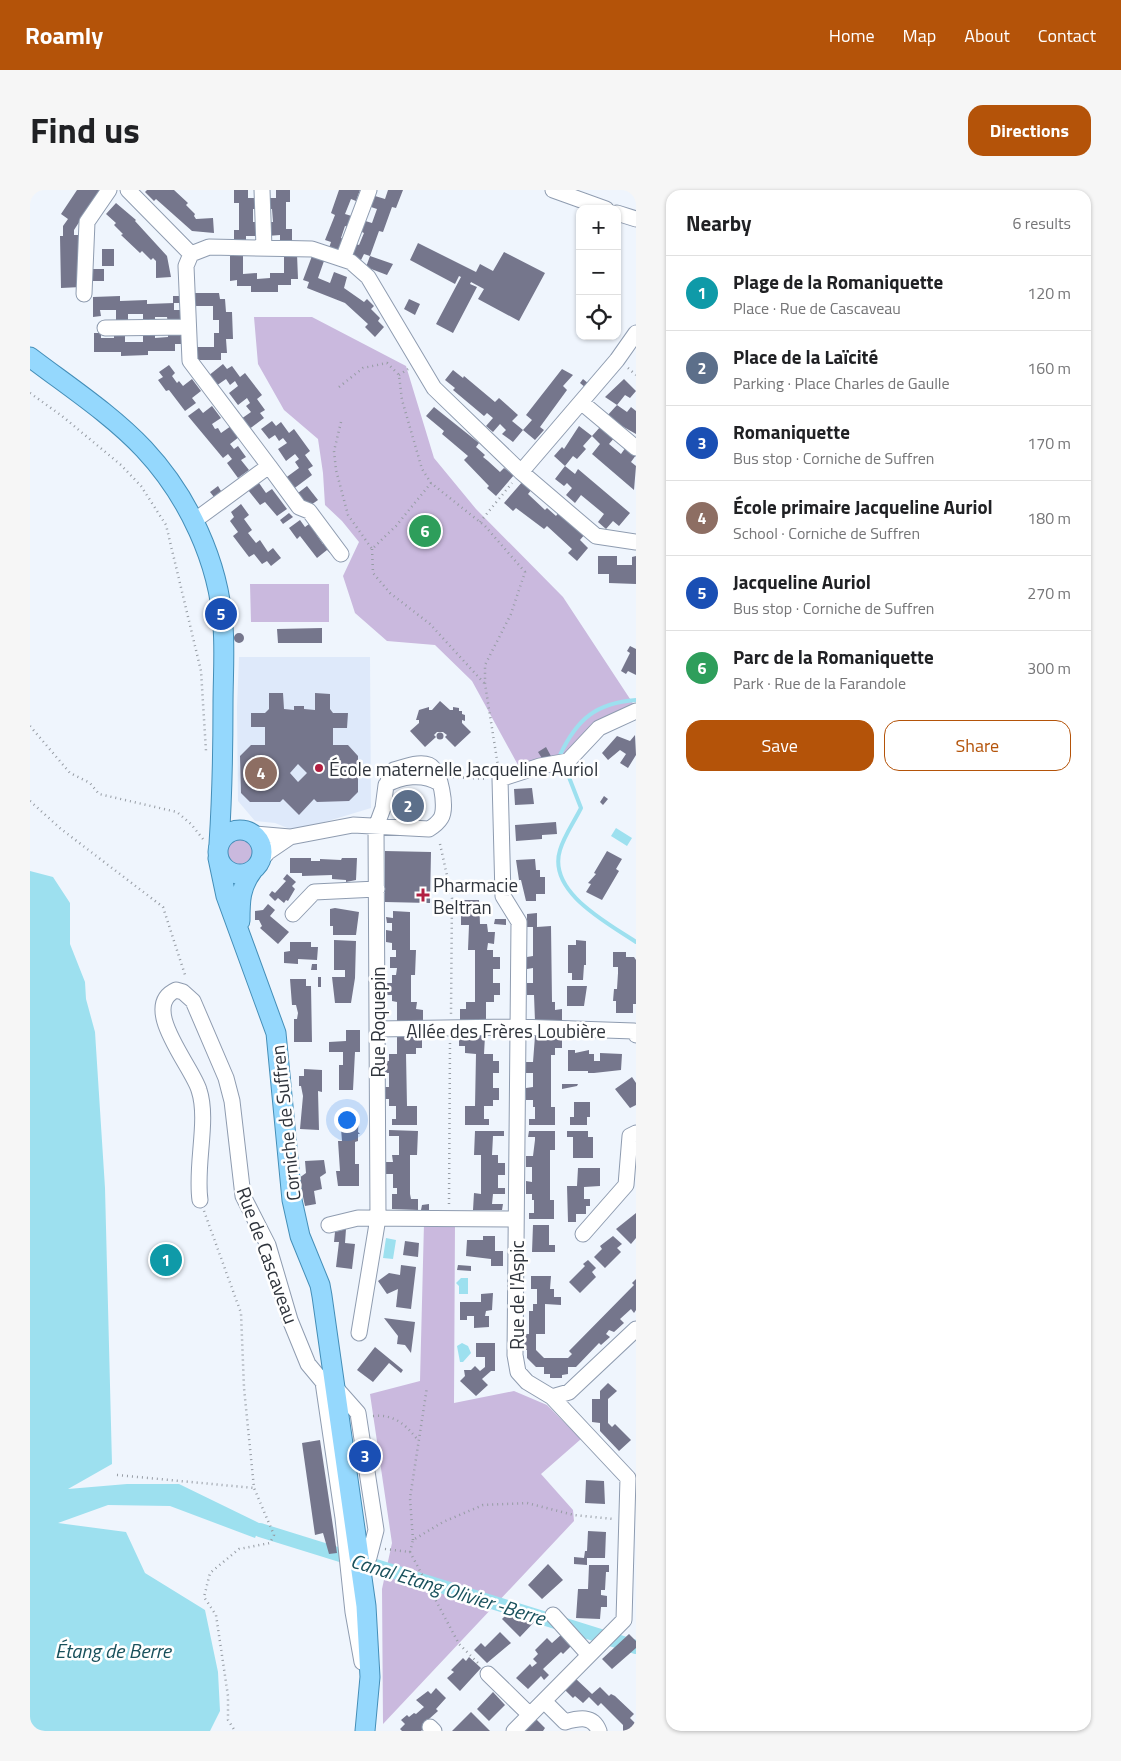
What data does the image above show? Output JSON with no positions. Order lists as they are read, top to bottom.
{
  "streets": {
    "main road": ["Corniche de Suffren"],
    "street": [
      "Rue Roquepin",
      "Allée des Frères Loubière",
      "Rue de Cascaveau",
      "Rue de l'Aspic"
    ]
  },
  "crossings": [
    ["Rue Roquepin", "Allée des Frères Loubière"],
    ["Allée des Frères Loubière", "Rue de l'Aspic"],
    ["Corniche de Suffren", "Rue de Cascaveau"]
  ],
  "water": ["Canal Etang Olivier -Berre", "Étang de Berre"],
  "places": {
    "other": ["École maternelle Jacqueline Auriol"],
    "health": ["Pharmacie Beltran"]
  },
  "page": {
    "header": "Roamly",
    "nav": [
      "Home",
      "Map",
      "About",
      "Contact"
    ],
    "title": "Find us",
    "buttons": [
      "Directions",
      ["Save", "Share"]
    ],
    "heading": ["Nearby", "6 results"],
    "map_buttons": ["+", "−"],
    "list": [
      {
        "mark": "1",
        "name": "Plage de la Romaniquette",
        "note": "Place · Rue de Cascaveau",
        "value": "120 m"
      },
      {
        "mark": "2",
        "name": "Place de la Laïcité",
        "note": "Parking · Place Charles de Gaulle",
        "value": "160 m"
      },
      {
        "mark": "3",
        "name": "Romaniquette",
        "note": "Bus stop · Corniche de Suffren",
        "value": "170 m"
      },
      {
        "mark": "4",
        "name": "École primaire Jacqueline Auriol",
        "note": "School · Corniche de Suffren",
        "value": "180 m"
      },
      {
        "mark": "5",
        "name": "Jacqueline Auriol",
        "note": "Bus stop · Corniche de Suffren",
        "value": "270 m"
      },
      {
        "mark": "6",
        "name": "Parc de la Romaniquette",
        "note": "Park · Rue de la Farandole",
        "value": "300 m"
      }
    ],
    "pins": [
      "6",
      "5",
      "4",
      "2",
      "1",
      "3"
    ]
  }
}
